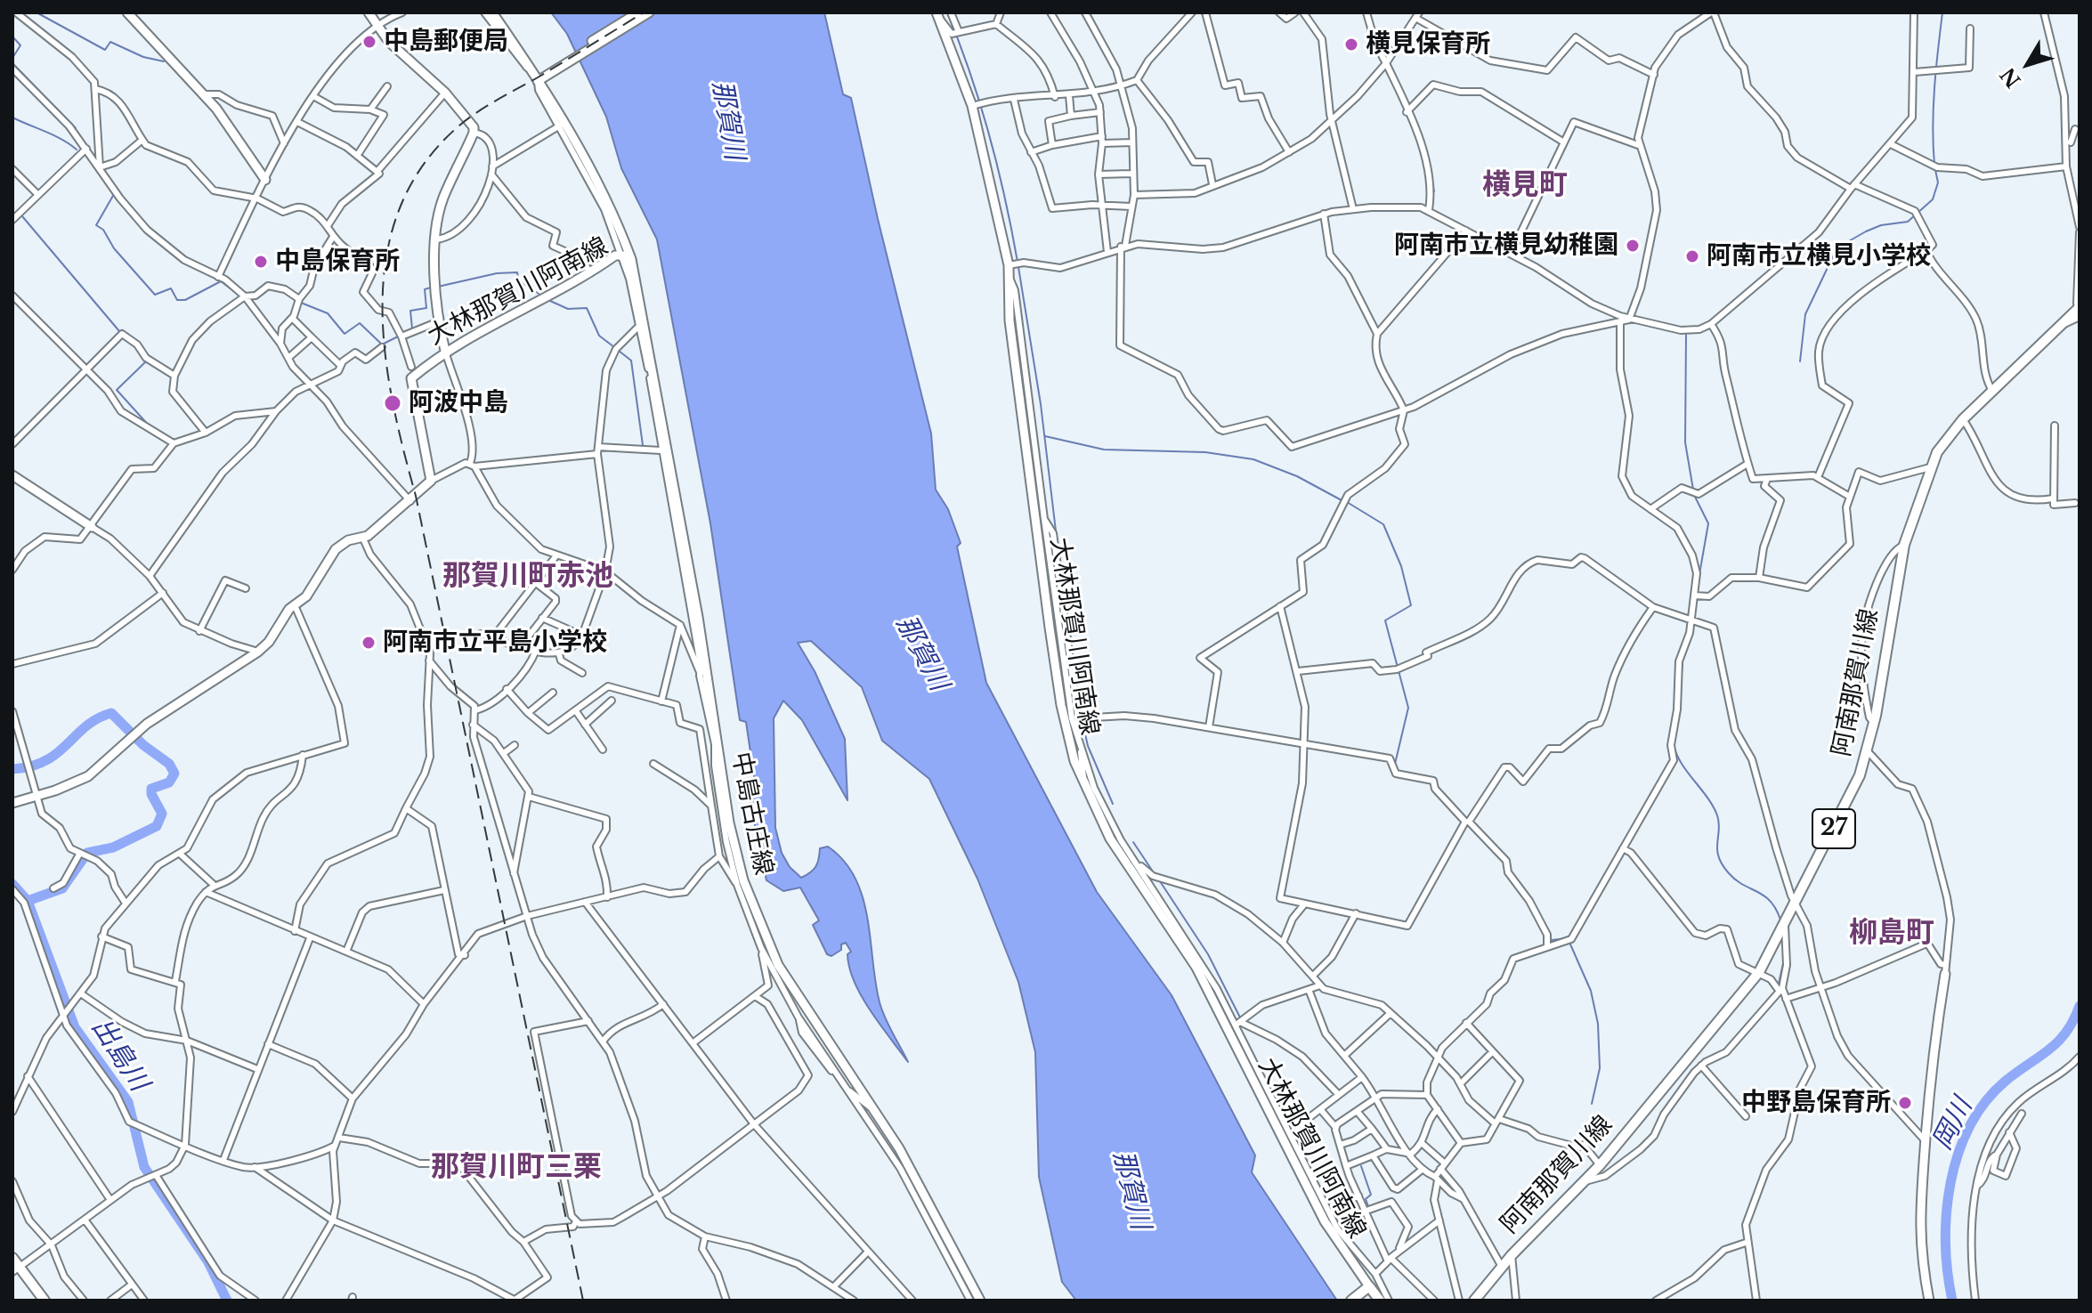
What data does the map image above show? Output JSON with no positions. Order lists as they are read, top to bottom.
{
  "streets": {
    "main road": [
      "大林那賀川阿南線",
      "阿南那賀川線",
      "中島古庄線",
      "27"
    ]
  },
  "crossings": [
    ["大林那賀川阿南線", "中島古庄線"]
  ],
  "districts": [
    "横見町",
    "那賀川町赤池",
    "柳島町",
    "那賀川町三栗"
  ],
  "water": ["那賀川", "出島川", "岡川"],
  "places": [
    "中島郵便局",
    "横見保育所",
    "阿南市立横見幼稚園",
    "阿南市立横見小学校",
    "中島保育所",
    "阿波中島",
    "阿南市立平島小学校",
    "中野島保育所"
  ],
  "north": "bottom left"
}
